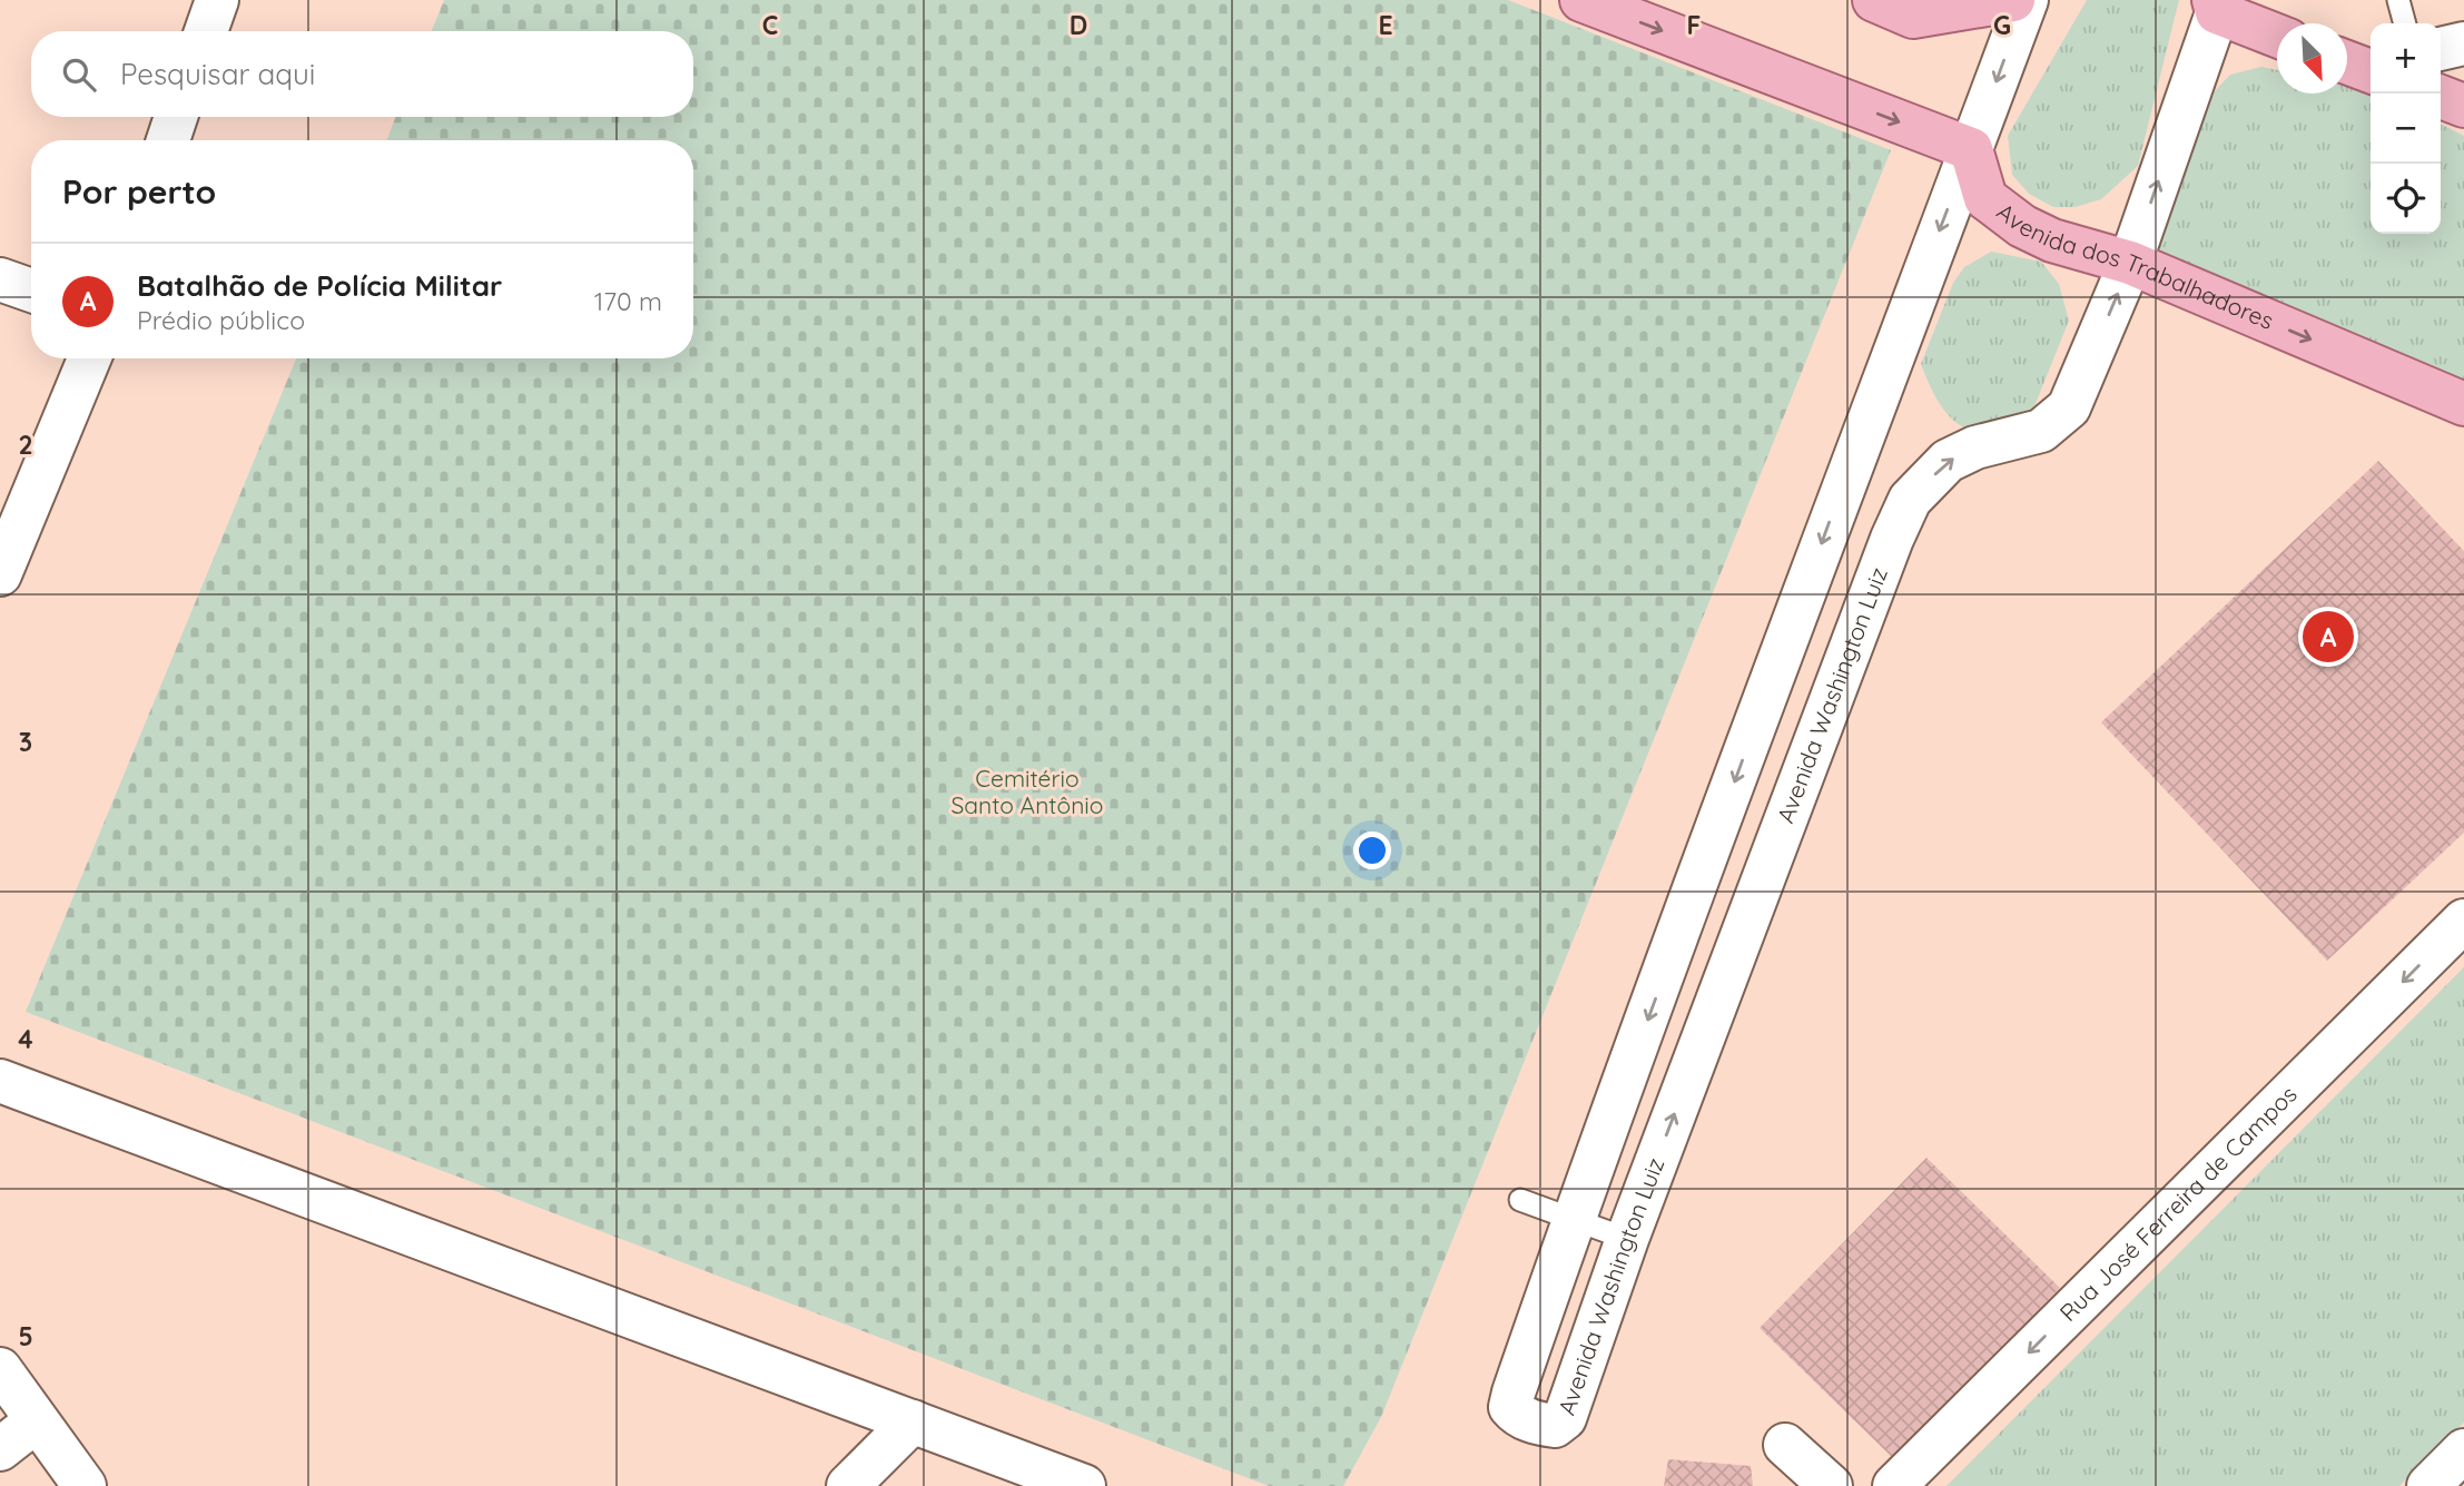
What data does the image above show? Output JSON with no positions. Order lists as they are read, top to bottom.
{
  "streets": {
    "main road": ["Avenida dos Trabalhadores"],
    "street": ["Avenida Washington Luiz", "Rua José Ferreira de Campos"]
  },
  "crossings": [
    ["Avenida dos Trabalhadores", "Avenida Washington Luiz"]
  ],
  "one_way": ["Avenida dos Trabalhadores", "Rua José Ferreira de Campos"],
  "parks": ["Cemitério Santo Antônio"],
  "north": "bottom right",
  "page": {
    "map_buttons": ["+", "−"],
    "search": "Pesquisar aqui",
    "heading": "Por perto",
    "list": [
      {
        "mark": "A",
        "name": "Batalhão de Polícia Militar",
        "note": "Prédio público",
        "value": "170 m"
      }
    ],
    "pins": "A"
  },
  "grid": {
    "columns": [
      "C",
      "D",
      "E",
      "F",
      "G"
    ],
    "rows": [
      "2",
      "3",
      "4",
      "5"
    ]
  }
}
